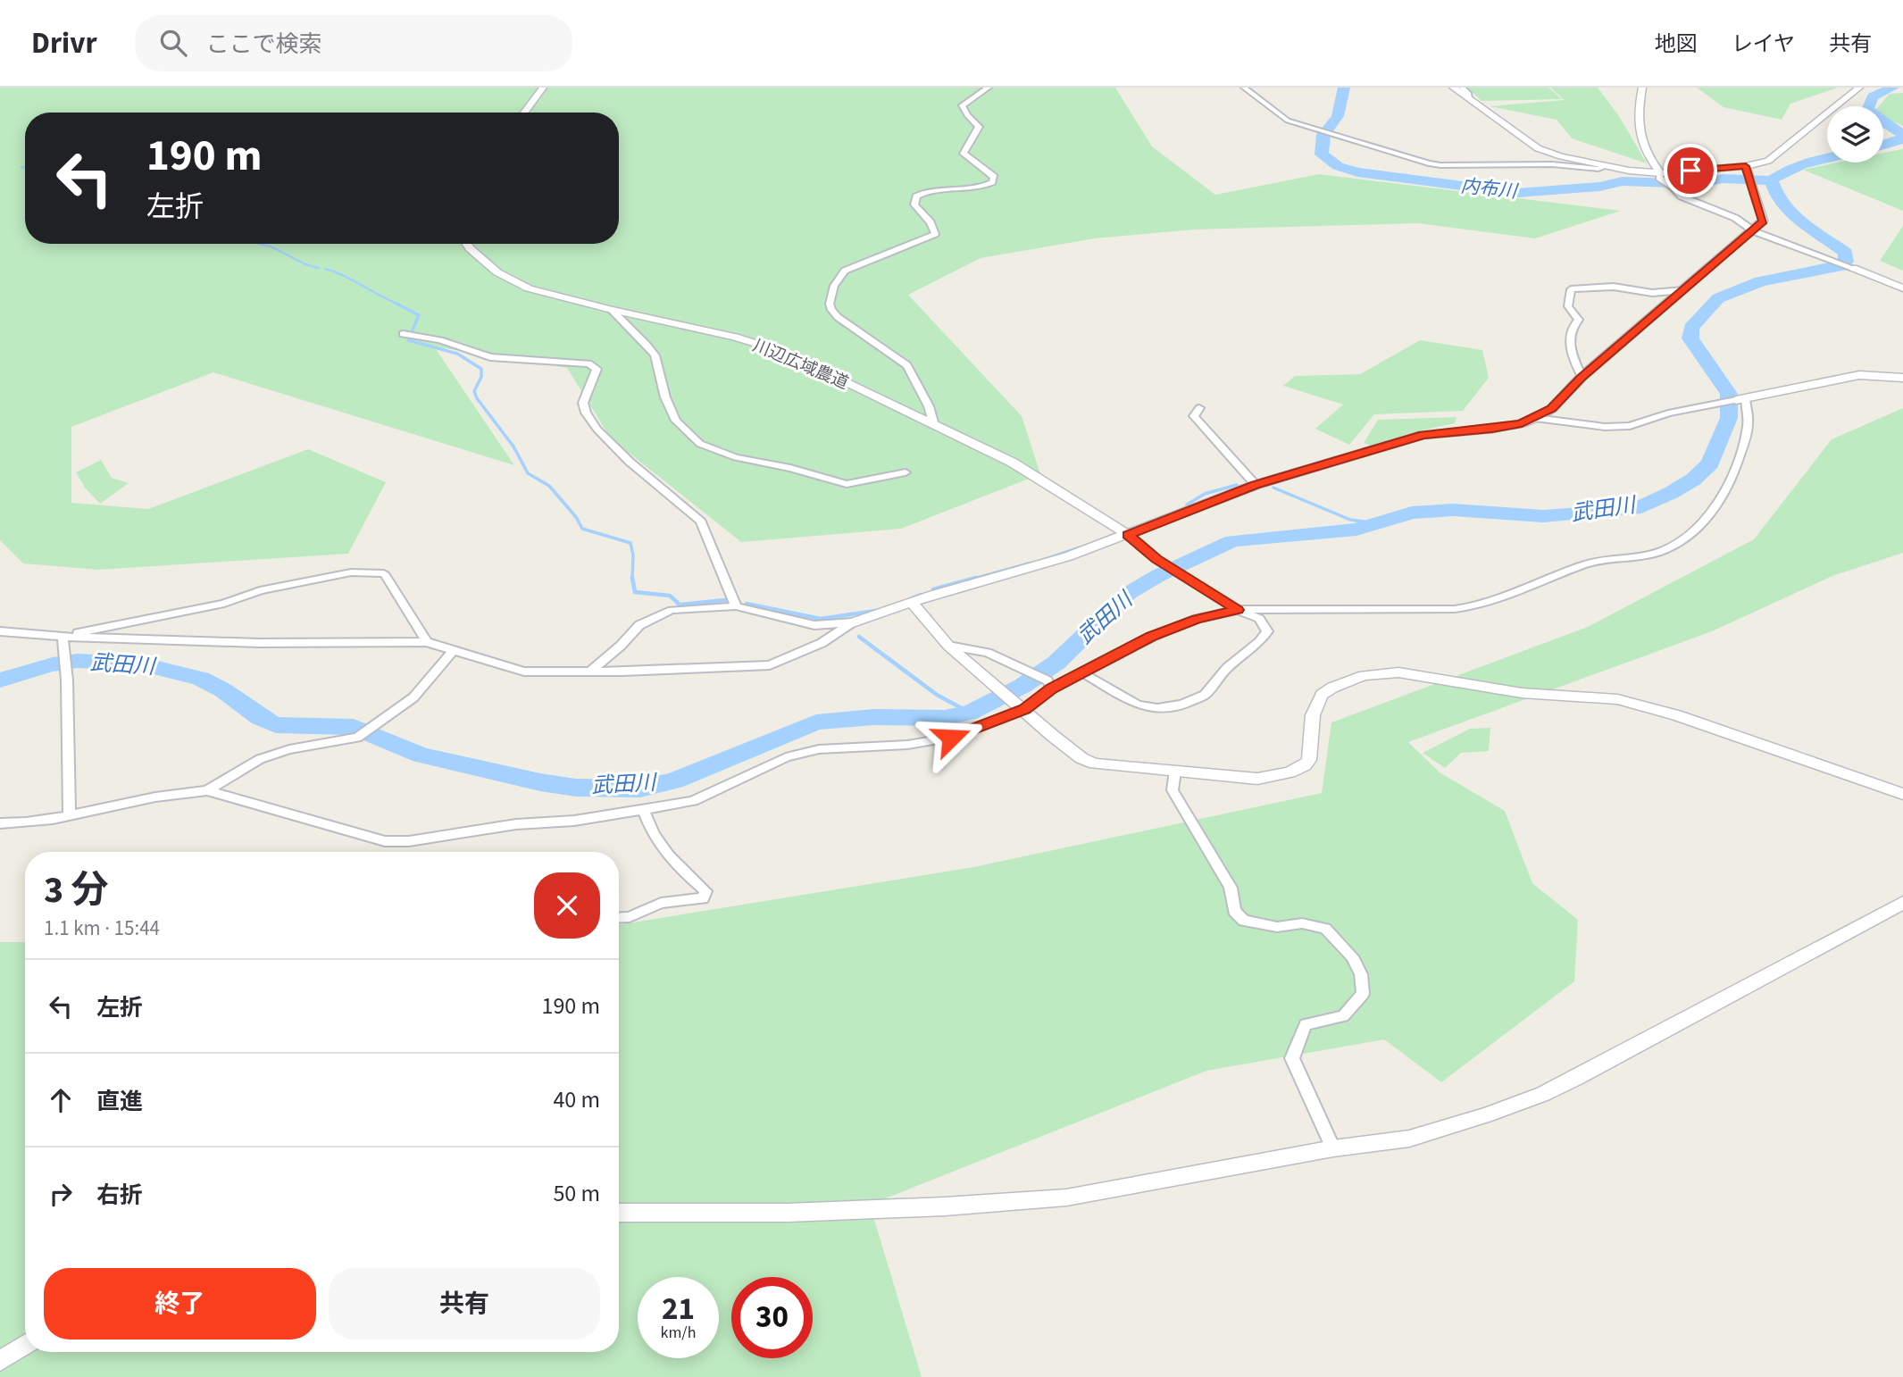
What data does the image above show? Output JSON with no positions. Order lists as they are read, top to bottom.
{
  "streets": {
    "street": ["川辺広域農道"]
  },
  "water": ["内布川", "武田川"],
  "page": {
    "header": "Drivr",
    "search": "ここで検索",
    "nav": ["地図", "レイヤ", "共有"],
    "turn": ["190 m", "左折"],
    "heading": ["3 分", "1.1 km · 15:44"],
    "list": [
      {
        "name": "左折",
        "value": "190 m"
      },
      {
        "name": "直進",
        "value": "40 m"
      },
      {
        "name": "右折",
        "value": "50 m"
      }
    ],
    "buttons": ["終了", "共有"],
    "speed": "21 km/h",
    "limit": "30"
  }
}
